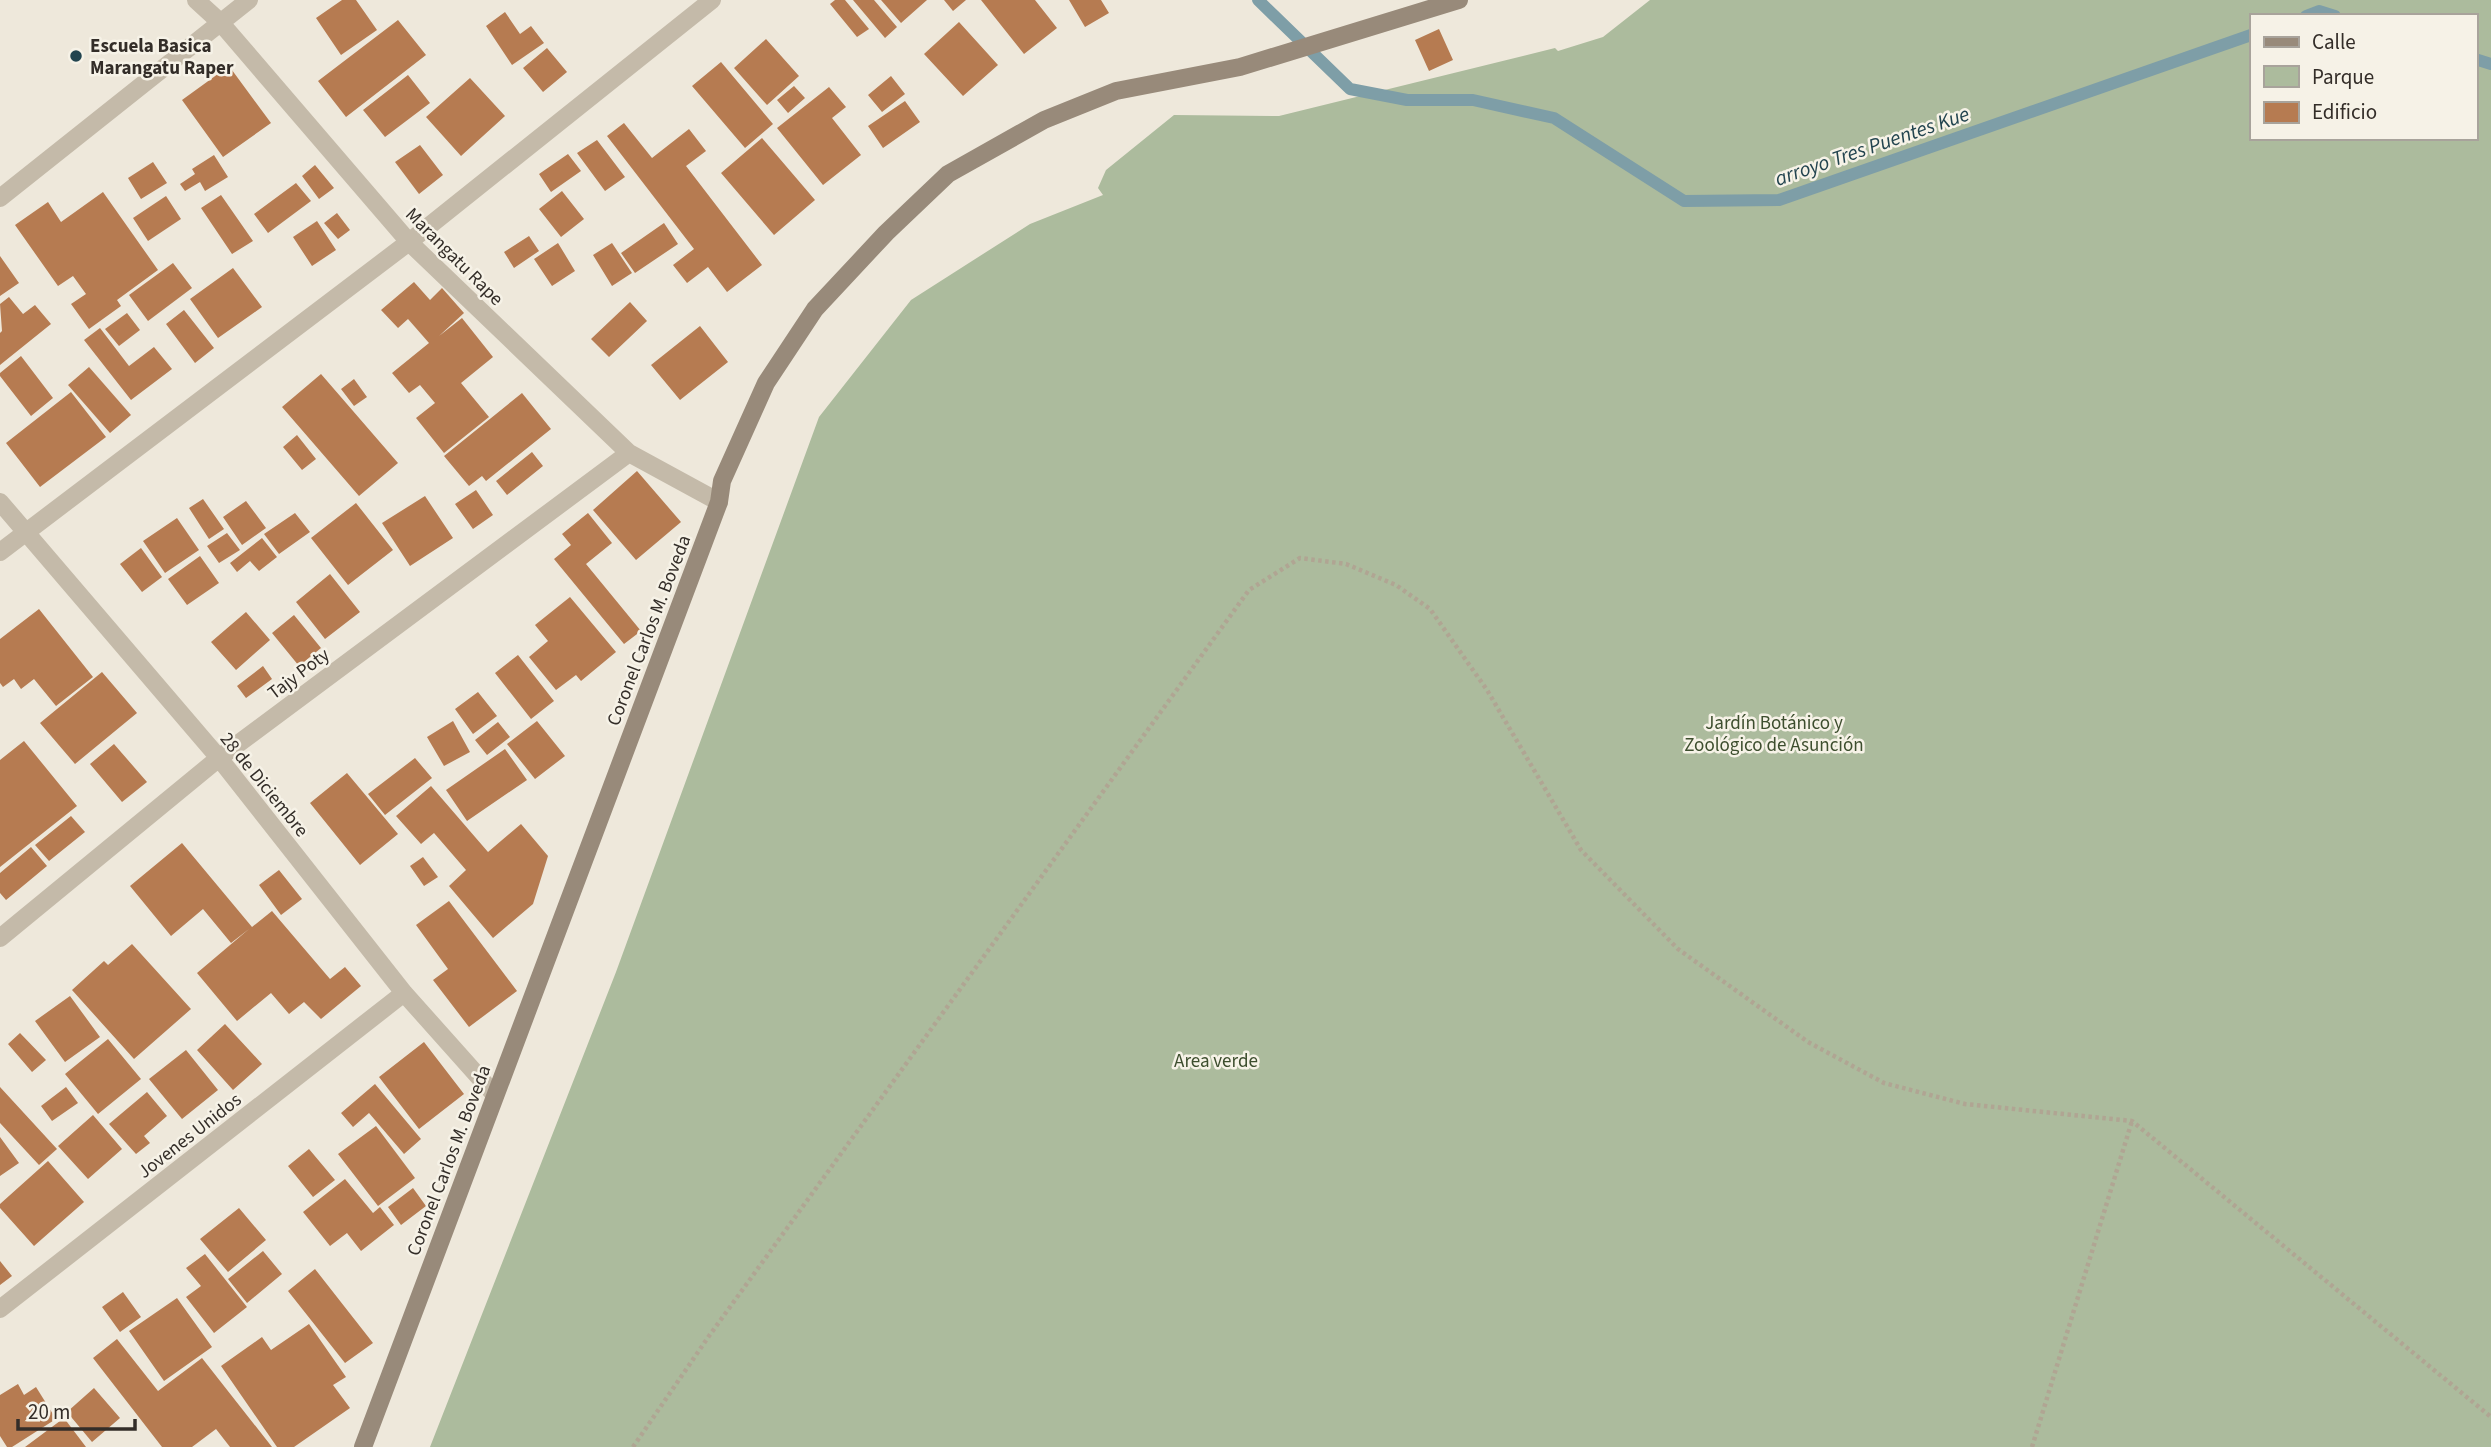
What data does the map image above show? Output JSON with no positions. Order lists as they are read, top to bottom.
{
  "streets": {
    "street": [
      "Marangatu Rape",
      "Coronel Carlos M. Boveda",
      "Tajy Poty",
      "28 de Diciembre",
      "Jovenes Unidos"
    ]
  },
  "crossings": [
    ["Marangatu Rape", "Coronel Carlos M. Boveda"],
    ["Marangatu Rape", "Tajy Poty"],
    ["Coronel Carlos M. Boveda", "28 de Diciembre"],
    ["Tajy Poty", "28 de Diciembre"],
    ["28 de Diciembre", "Jovenes Unidos"]
  ],
  "water": ["arroyo Tres Puentes Kue"],
  "parks": ["Jardín Botánico y Zoológico de Asunción", "Area verde"],
  "places": ["Escuela Basica Marangatu Raper"],
  "legend": ["Calle", "Parque", "Edificio"],
  "scale_bar": "20 m"
}
